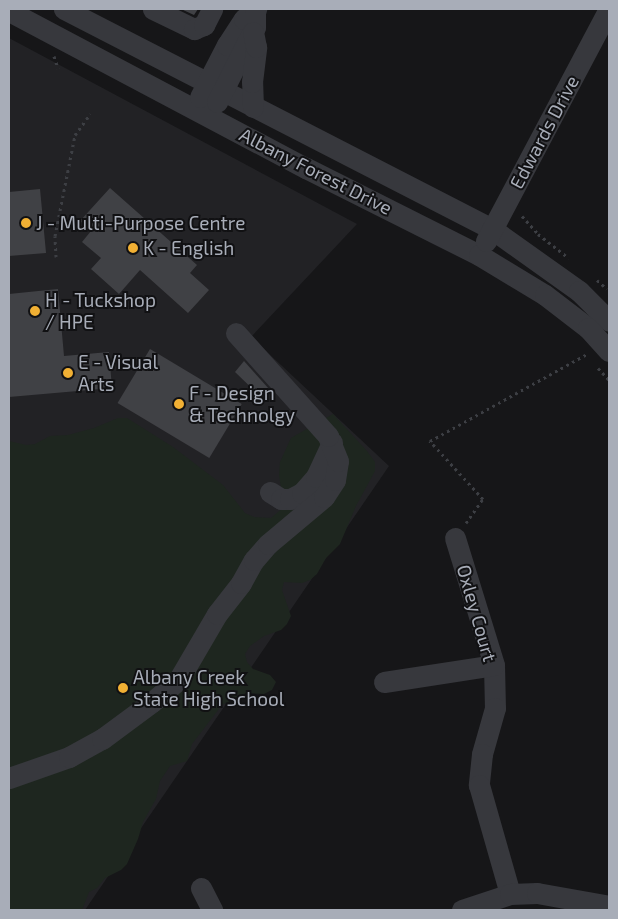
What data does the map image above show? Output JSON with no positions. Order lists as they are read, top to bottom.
{
  "streets": {
    "street": ["Edwards Drive", "Albany Forest Drive", "Oxley Court"]
  },
  "crossings": [
    ["Edwards Drive", "Albany Forest Drive"]
  ],
  "places": [
    "J - Multi-Purpose Centre",
    "K - English",
    "H - Tuckshop / HPE",
    "E - Visual Arts",
    "F - Design & Technolgy",
    "Albany Creek State High School"
  ]
}
